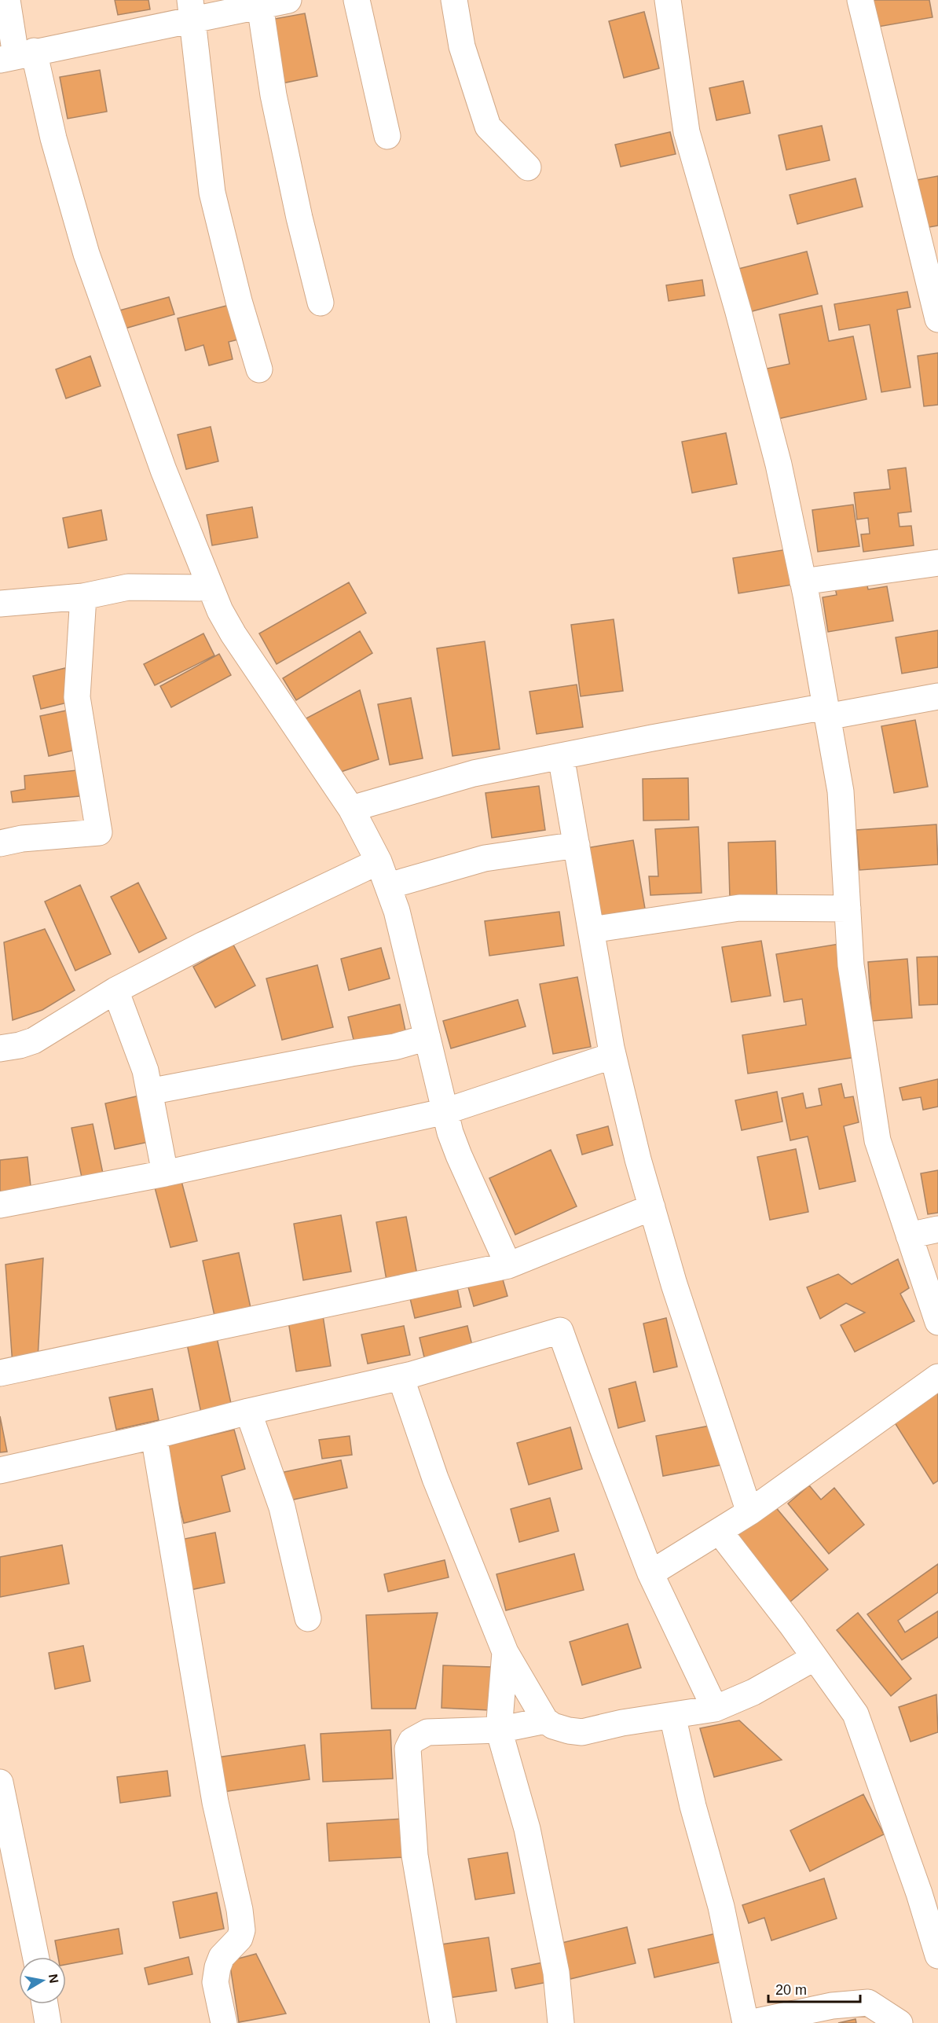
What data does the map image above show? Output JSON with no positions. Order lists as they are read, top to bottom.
{
  "scale_bar": "20 m",
  "north": "right"
}
